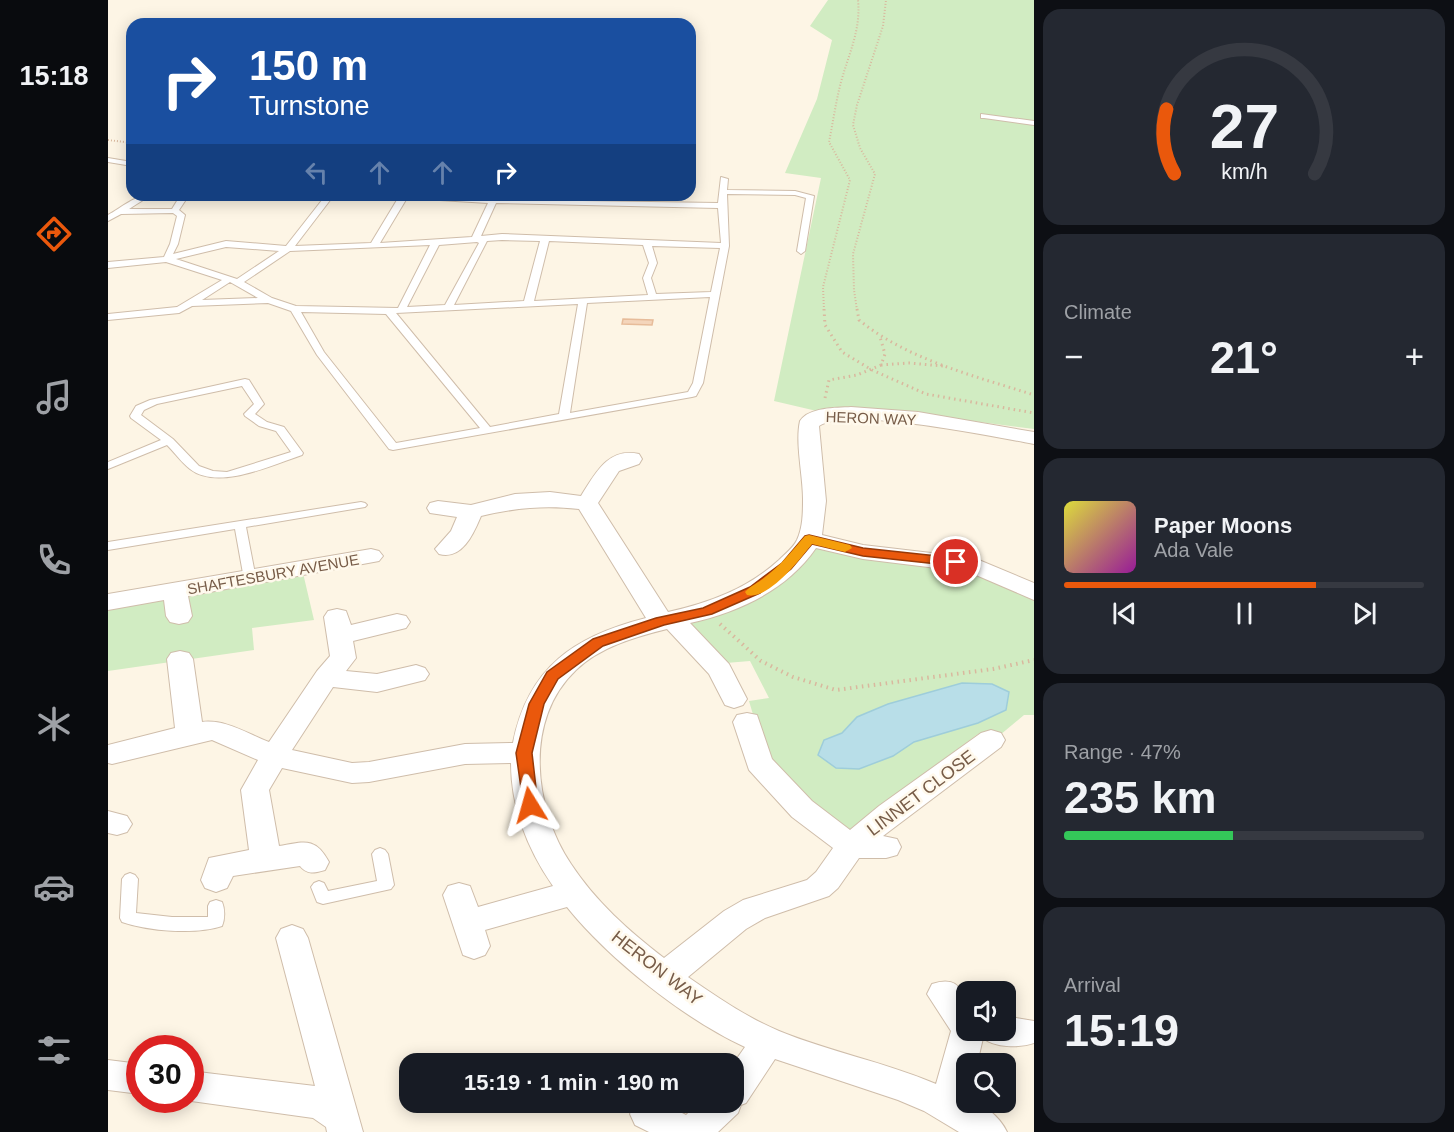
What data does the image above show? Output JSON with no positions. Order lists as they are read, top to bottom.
{
  "streets": {
    "street": ["HERON WAY", "SHAFTESBURY AVENUE", "LINNET CLOSE"]
  },
  "crossings": [
    ["HERON WAY", "LINNET CLOSE"]
  ],
  "page": {
    "tabs": "15:18",
    "turn": ["150 m", "Turnstone"],
    "tile": [
      "Climate",
      ["Range · 47%", "235 km"],
      ["Arrival", "15:19"]
    ],
    "heat": ["−", "21°", "+"],
    "song": ["Paper Moons", "Ada Vale"],
    "limit": "30",
    "trip": "15:19 · 1 min · 190 m",
    "gauge": ["27", "km/h"]
  }
}
